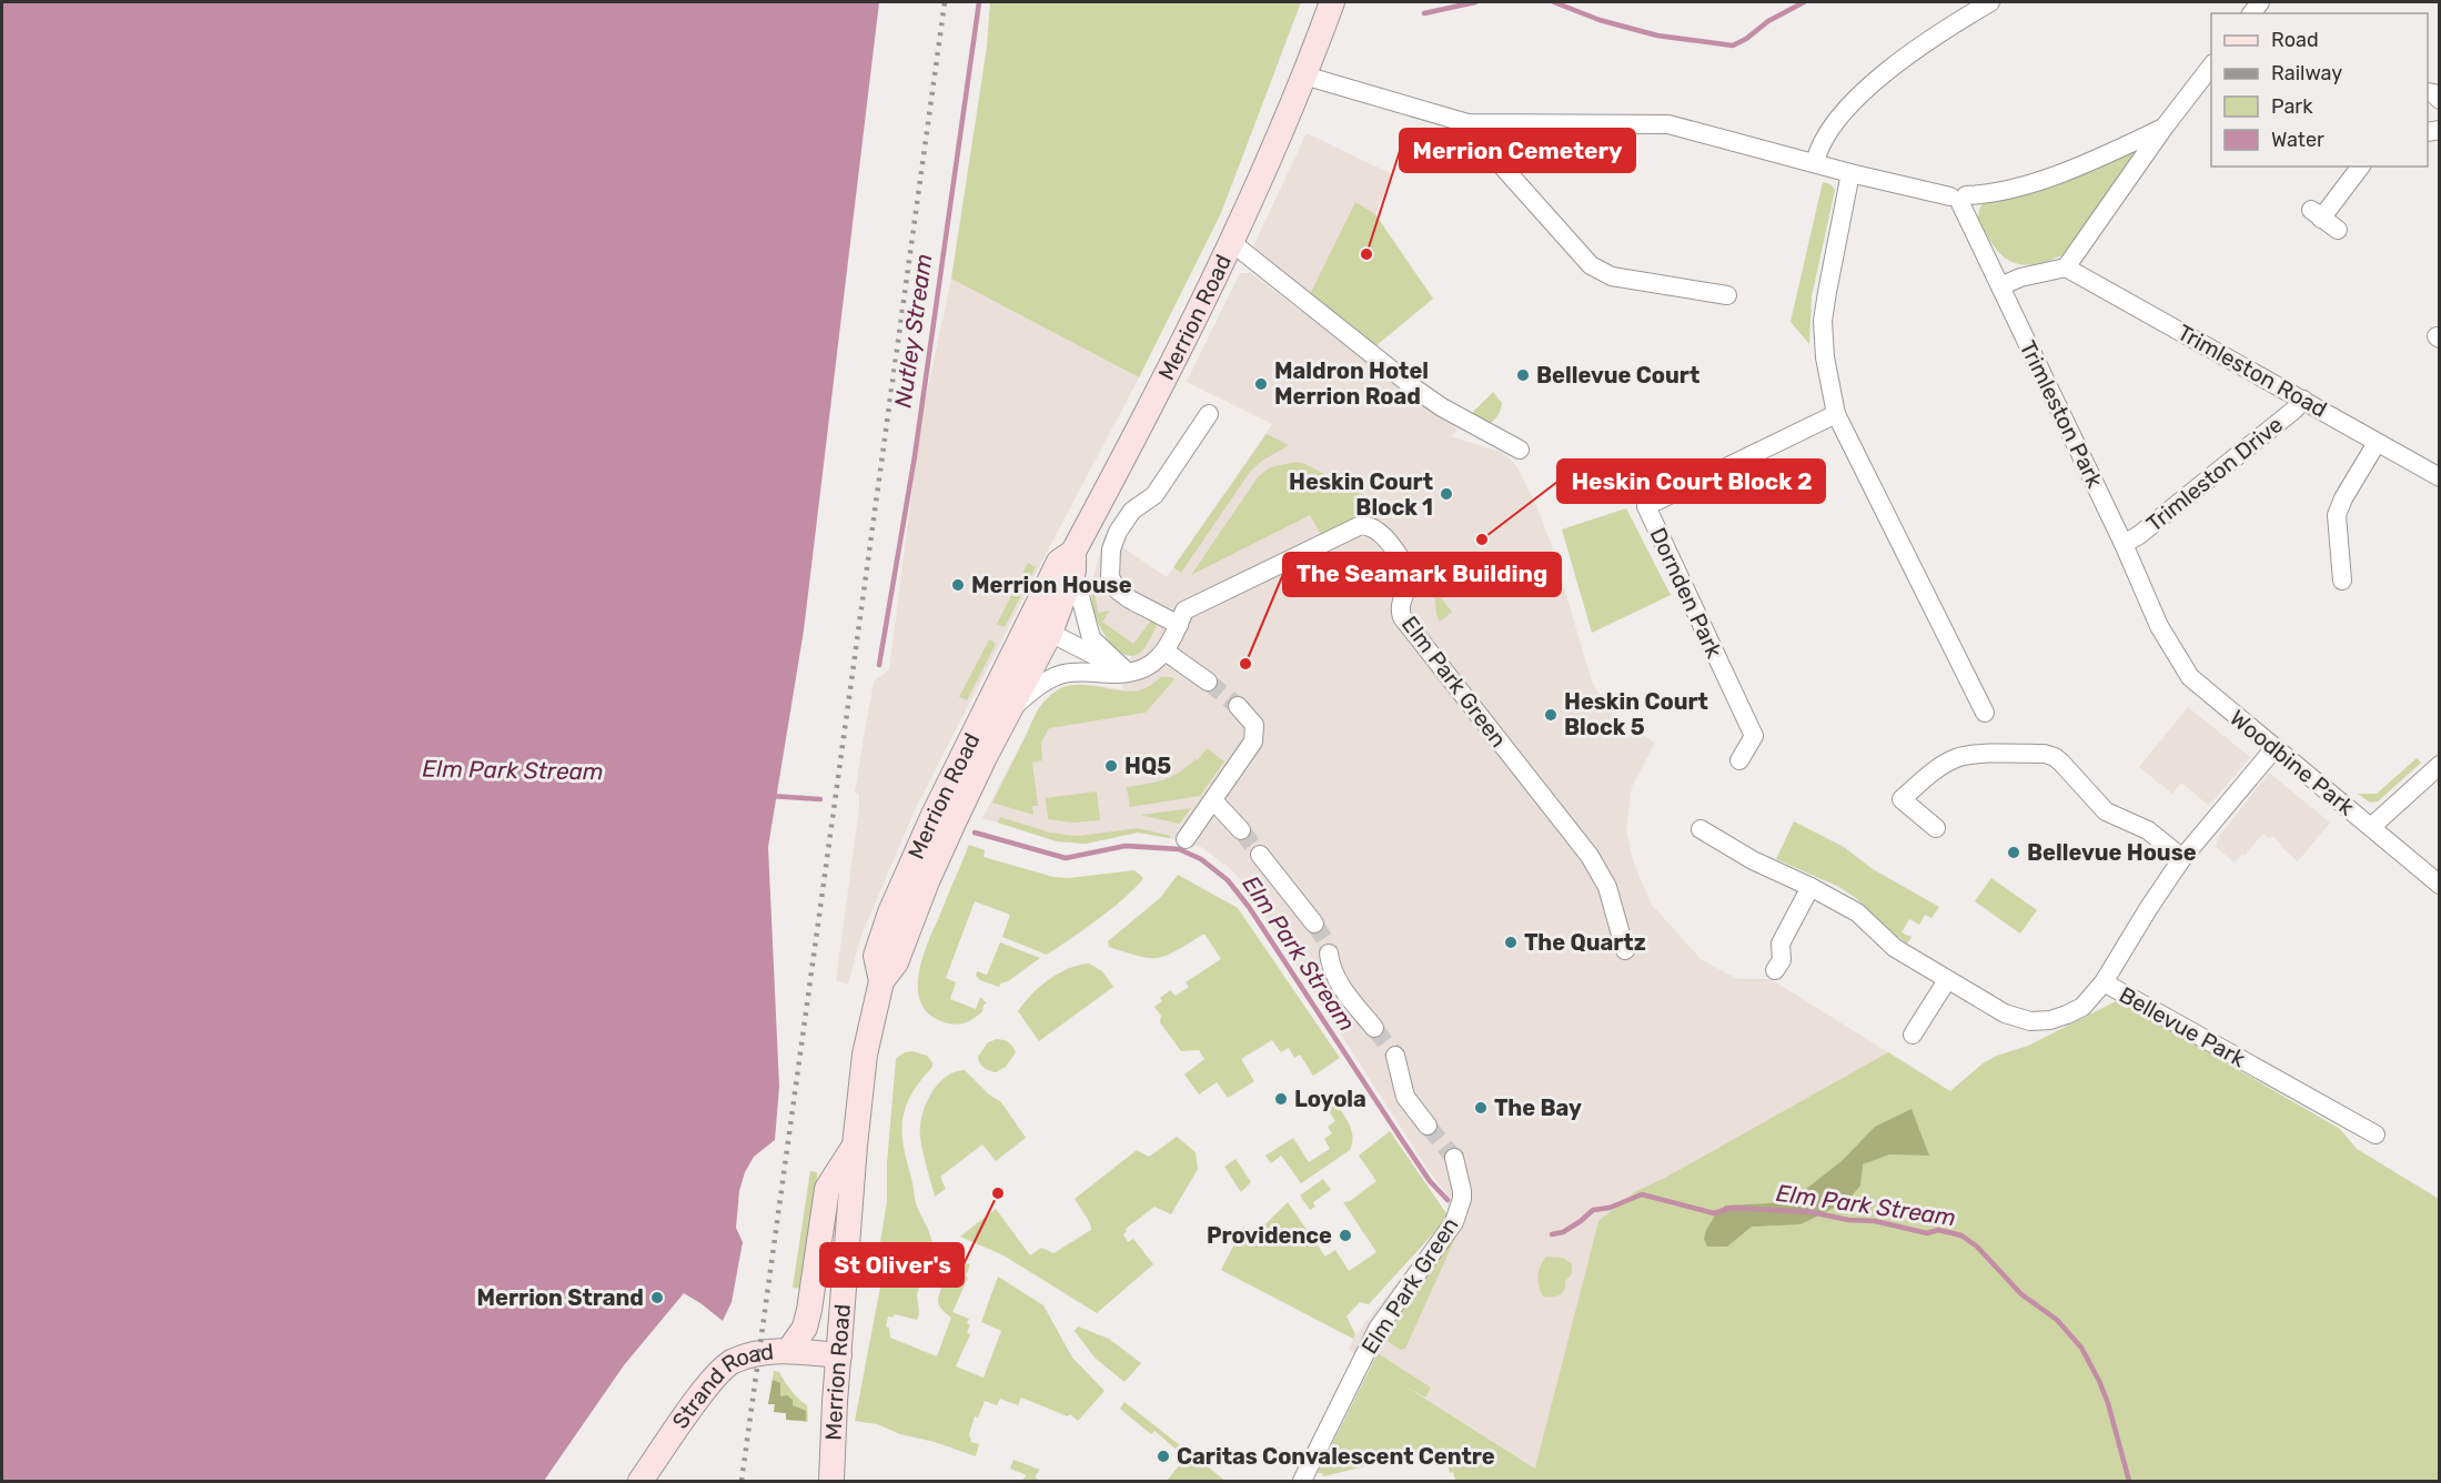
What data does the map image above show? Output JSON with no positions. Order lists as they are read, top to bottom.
{
  "streets": {
    "main road": ["Merrion Road", "Strand Road"],
    "street": [
      "Trimleston Road",
      "Trimleston Park",
      "Trimleston Drive",
      "Dornden Park",
      "Elm Park Green",
      "Woodbine Park",
      "Bellevue Park"
    ]
  },
  "crossings": [
    ["Merrion Road", "Strand Road"],
    ["Trimleston Road", "Trimleston Drive"],
    ["Trimleston Park", "Trimleston Drive"],
    ["Trimleston Park", "Woodbine Park"],
    ["Woodbine Park", "Bellevue Park"]
  ],
  "water": ["Nutley Stream", "Elm Park Stream"],
  "places": [
    "Merrion Cemetery",
    "Bellevue Court",
    "Maldron Hotel Merrion Road",
    "Heskin Court Block 1",
    "Heskin Court Block 2",
    "Merrion House",
    "The Seamark Building",
    "Heskin Court Block 5",
    "HQ5",
    "Bellevue House",
    "The Quartz",
    "Loyola",
    "The Bay",
    "St Oliver's",
    "Providence",
    "Merrion Strand",
    "Caritas Convalescent Centre"
  ],
  "legend": [
    "Road",
    "Railway",
    "Park",
    "Water"
  ]
}
